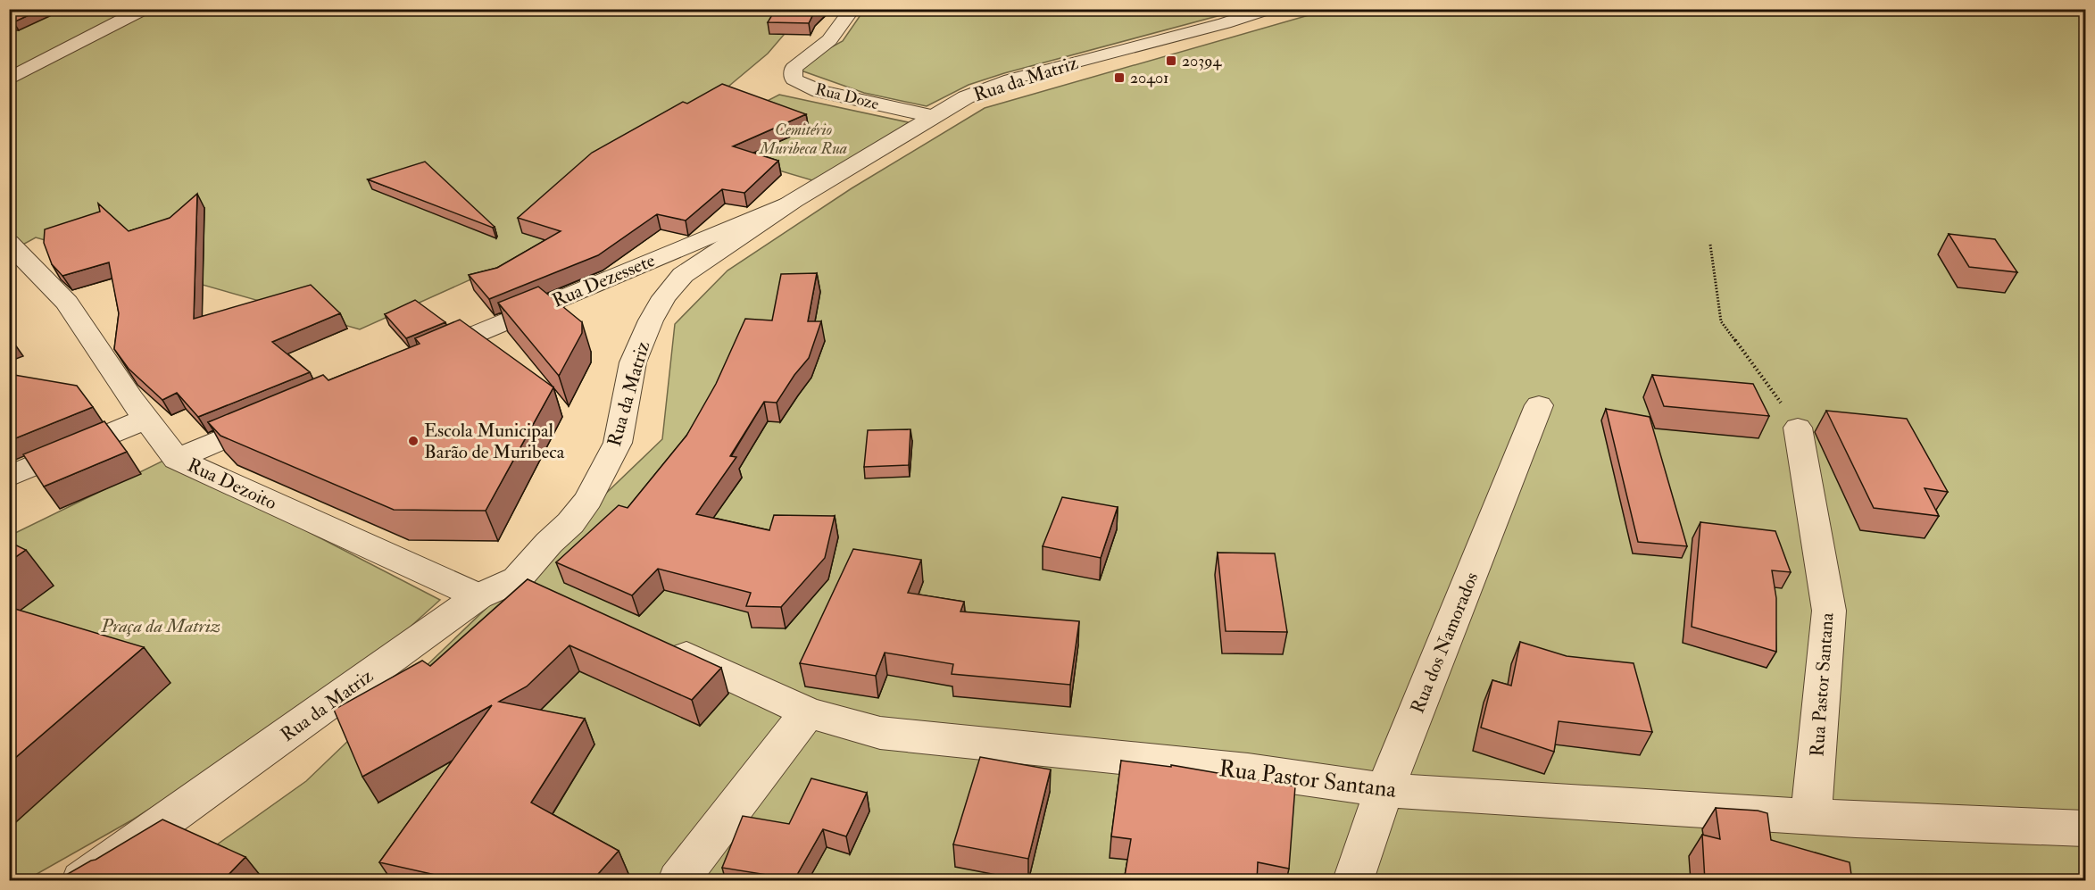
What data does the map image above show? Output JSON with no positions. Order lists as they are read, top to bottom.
{
  "streets": {
    "street": [
      "Rua da Matriz",
      "Rua Doze",
      "Rua Dezessete",
      "Rua Dezoito",
      "Rua dos Namorados",
      "Rua Pastor Santana"
    ]
  },
  "crossings": [
    ["Rua da Matriz", "Rua Doze"],
    ["Rua da Matriz", "Rua Dezessete"],
    ["Rua da Matriz", "Rua Dezoito"],
    ["Rua dos Namorados", "Rua Pastor Santana"]
  ],
  "parks": ["Cemitério Muribeca Rua", "Praça da Matriz"],
  "places": {
    "transit": ["20394", "20401"],
    "other": ["Escola Municipal Barão de Muribeca"]
  }
}
